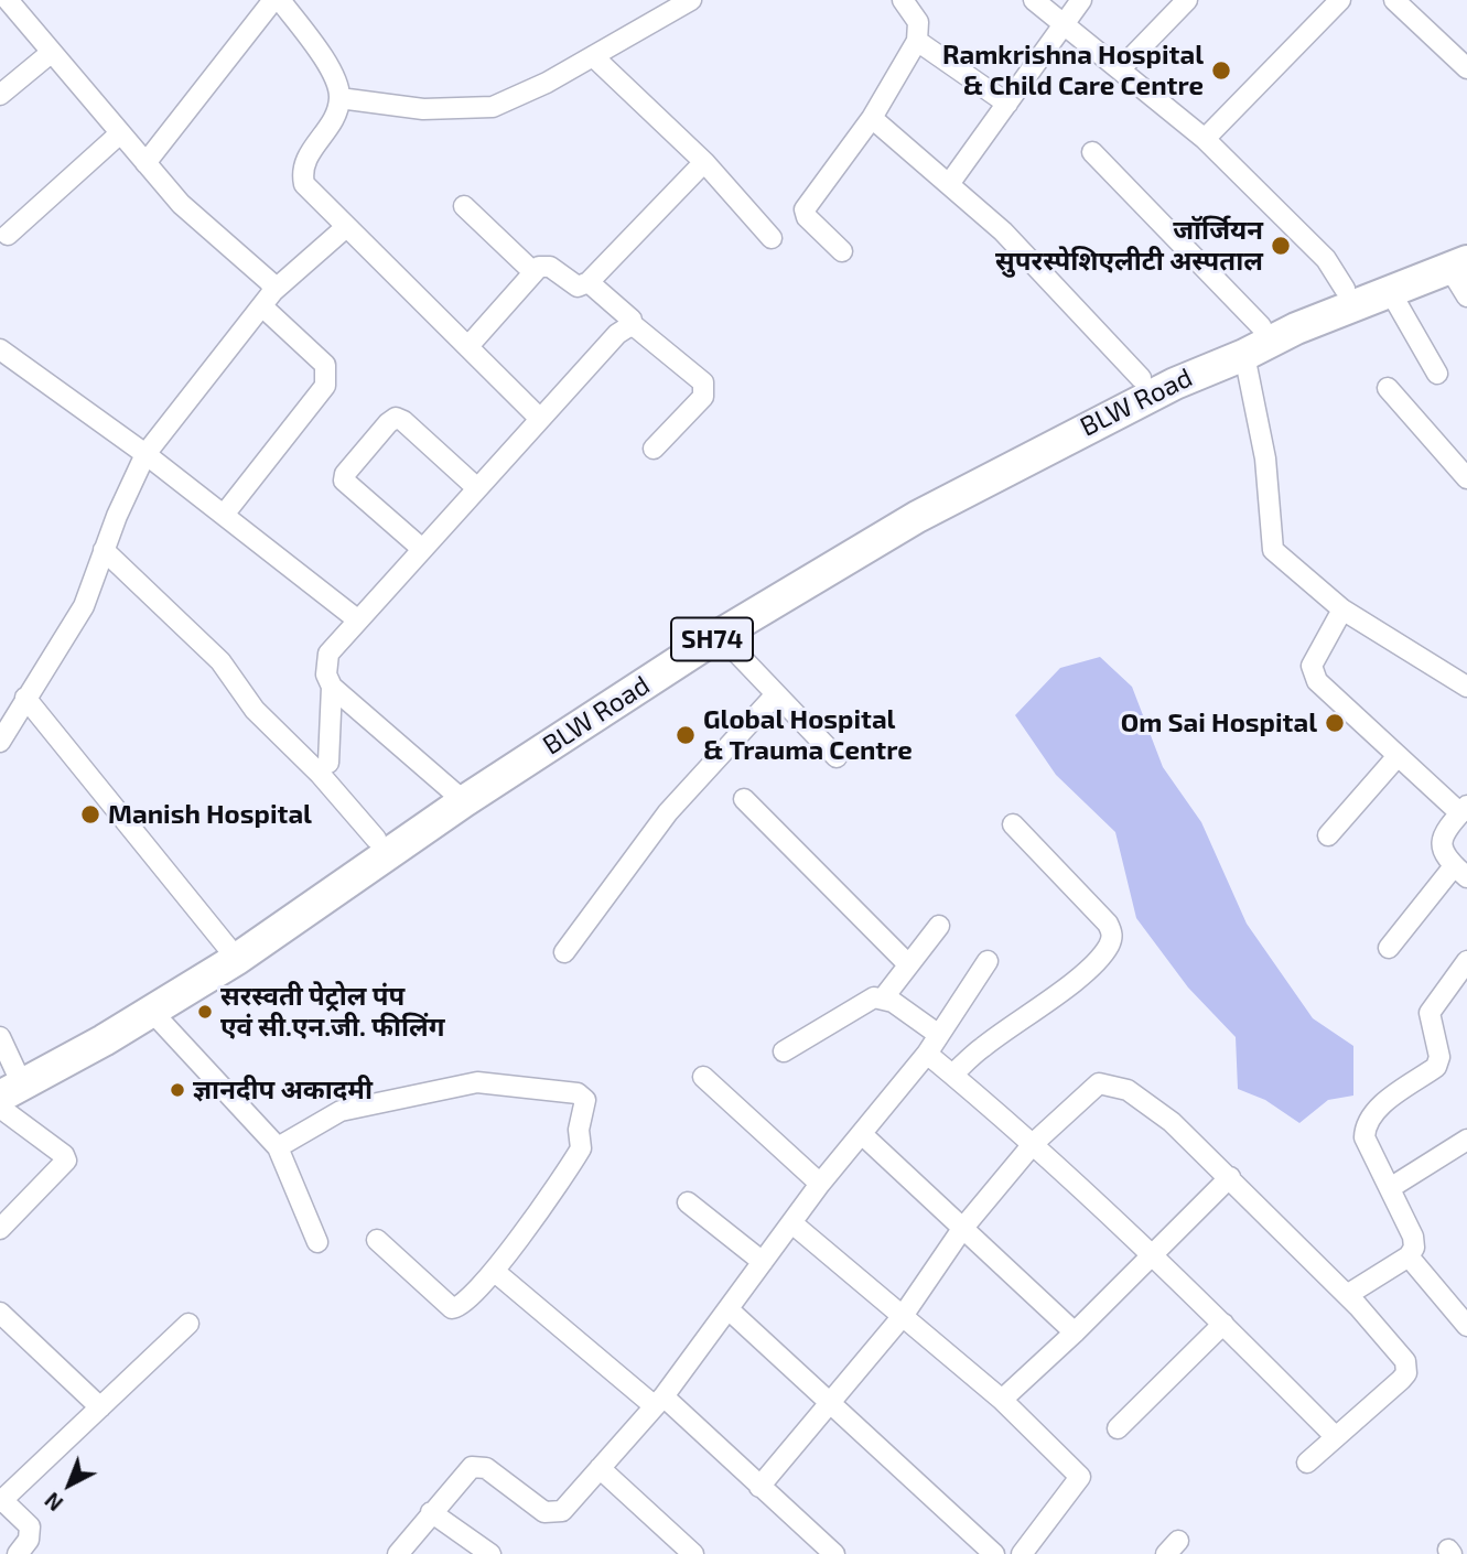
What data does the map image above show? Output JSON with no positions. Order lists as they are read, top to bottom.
{
  "streets": {
    "main road": ["BLW Road", "SH74"]
  },
  "crossings": [
    ["BLW Road", "SH74"]
  ],
  "places": [
    "Ramkrishna Hospital & Child Care Centre",
    "जाॅर्जियन सुपरस्पेशिएलीटी अस्पताल",
    "Om Sai Hospital",
    "Global Hospital & Trauma Centre",
    "Manish Hospital",
    "सरस्वती पेट्रोल पंप एवं सी.एन.जी. फीलिंग",
    "ज्ञानदीप अकादमी"
  ],
  "north": "bottom left"
}
